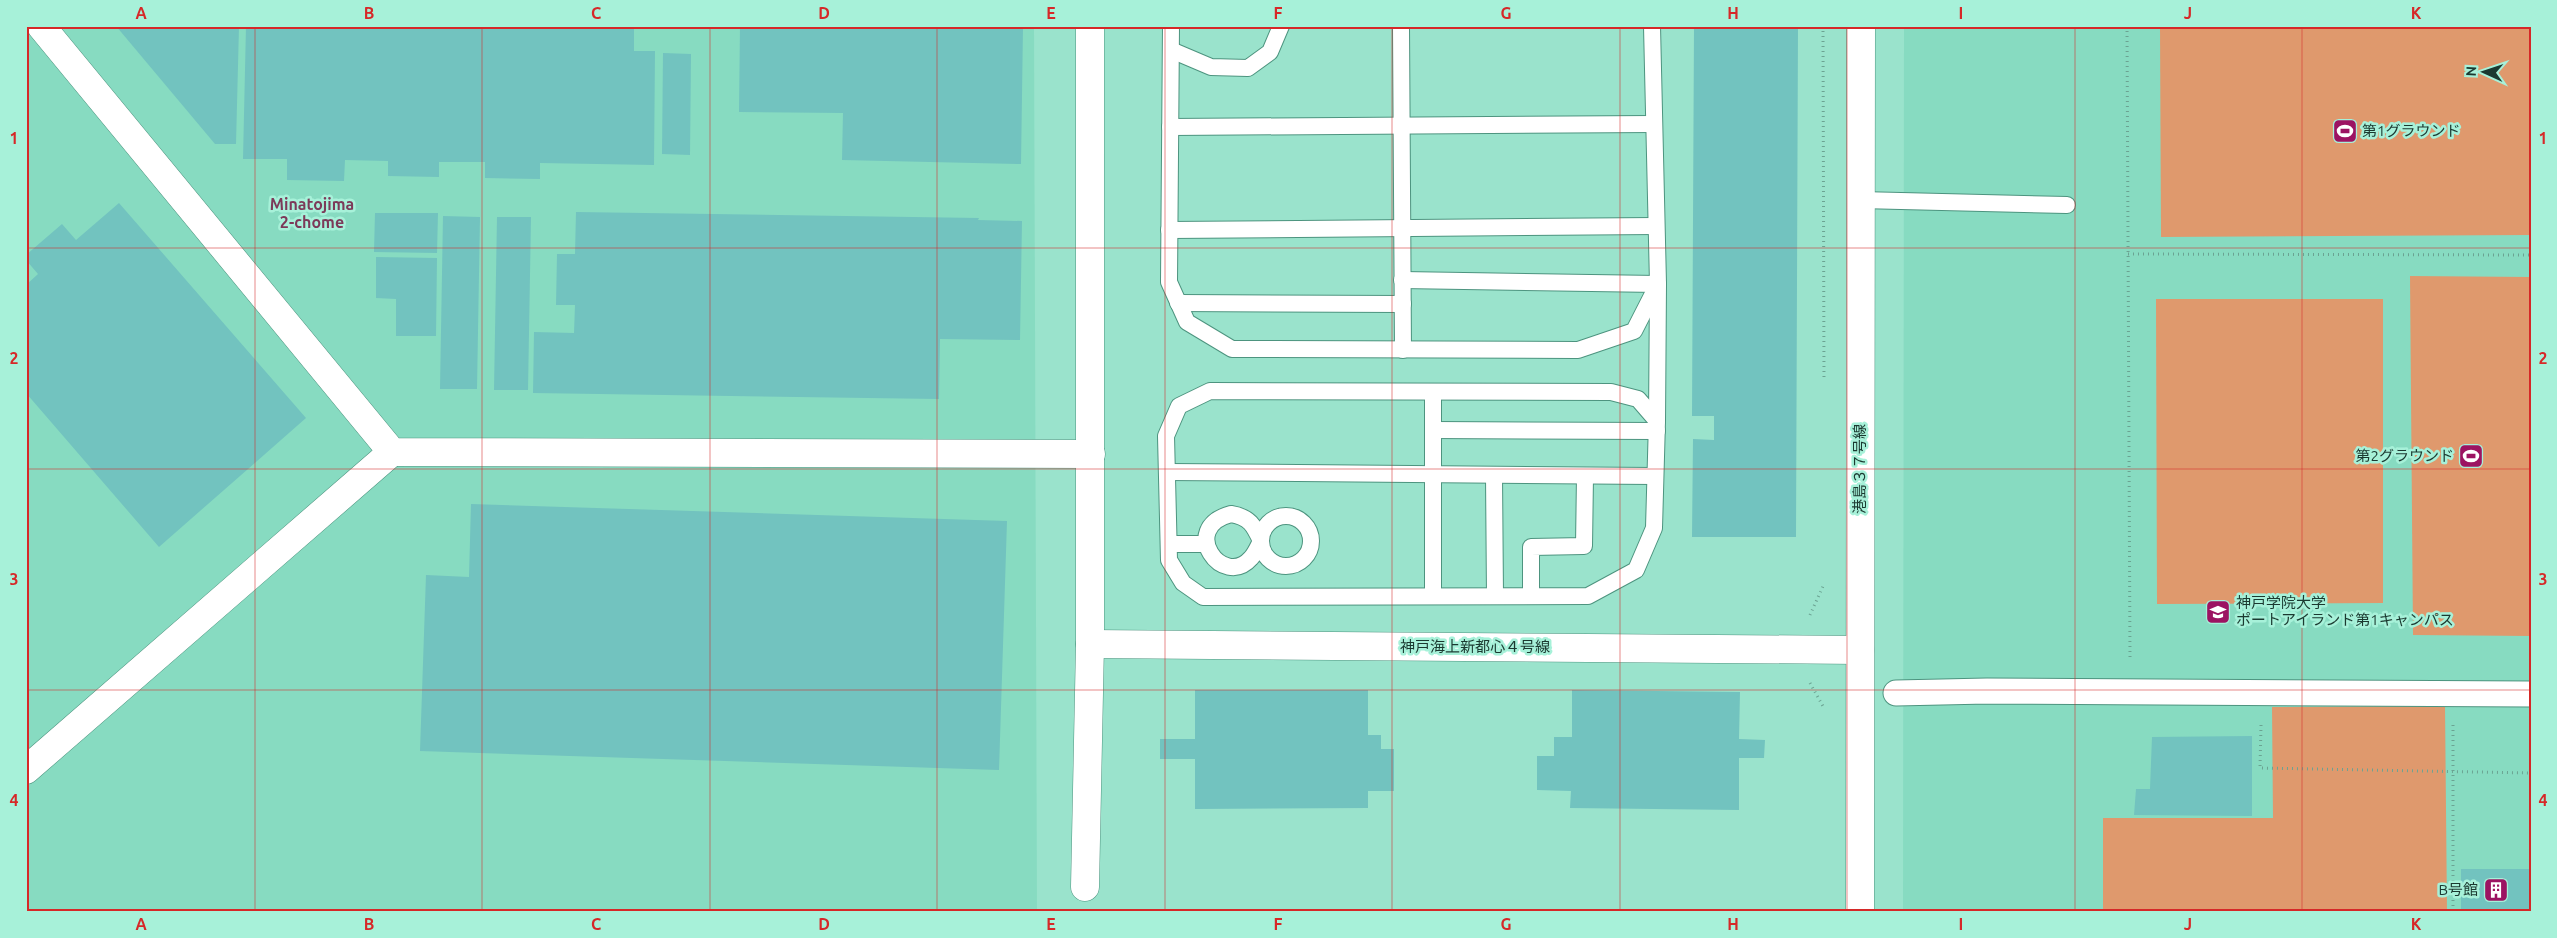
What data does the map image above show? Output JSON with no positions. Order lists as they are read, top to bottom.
{
  "streets": {
    "street": ["港島３７号線", "神戸海上新都心４号線"]
  },
  "crossings": [
    ["港島３７号線", "神戸海上新都心４号線"]
  ],
  "districts": ["Minatojima 2-chome"],
  "places": {
    "sports": ["第1グラウンド", "第2グラウンド"],
    "school or university": ["神戸学院大学 ポートアイランド第1キャンパス"],
    "building": ["B号館"]
  },
  "north": "left",
  "grid": {
    "columns": [
      "A",
      "B",
      "C",
      "D",
      "E",
      "F",
      "G",
      "H",
      "I",
      "J",
      "K"
    ],
    "rows": [
      "1",
      "2",
      "3",
      "4"
    ]
  }
}
